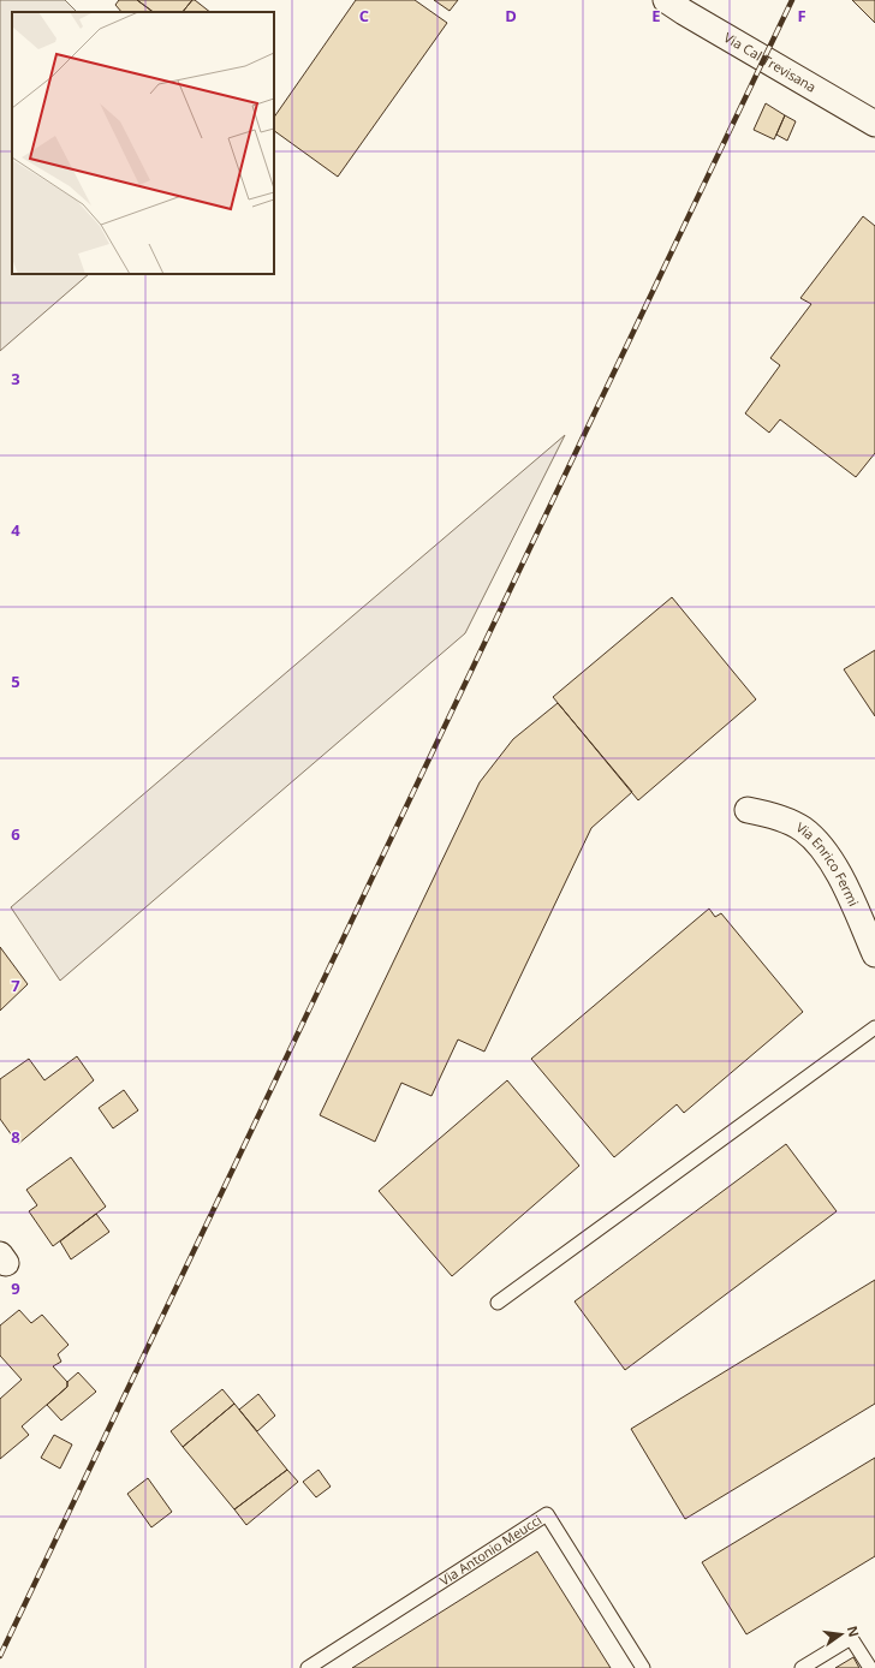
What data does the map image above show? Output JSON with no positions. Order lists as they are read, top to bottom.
{
  "streets": {
    "street": ["Via Cal Trevisana", "Via Enrico Fermi"],
    "lane": ["Via Antonio Meucci"]
  },
  "north": "right",
  "grid": {
    "columns": [
      "C",
      "D",
      "E",
      "F"
    ],
    "rows": [
      "3",
      "4",
      "5",
      "6",
      "7",
      "8",
      "9"
    ]
  }
}
